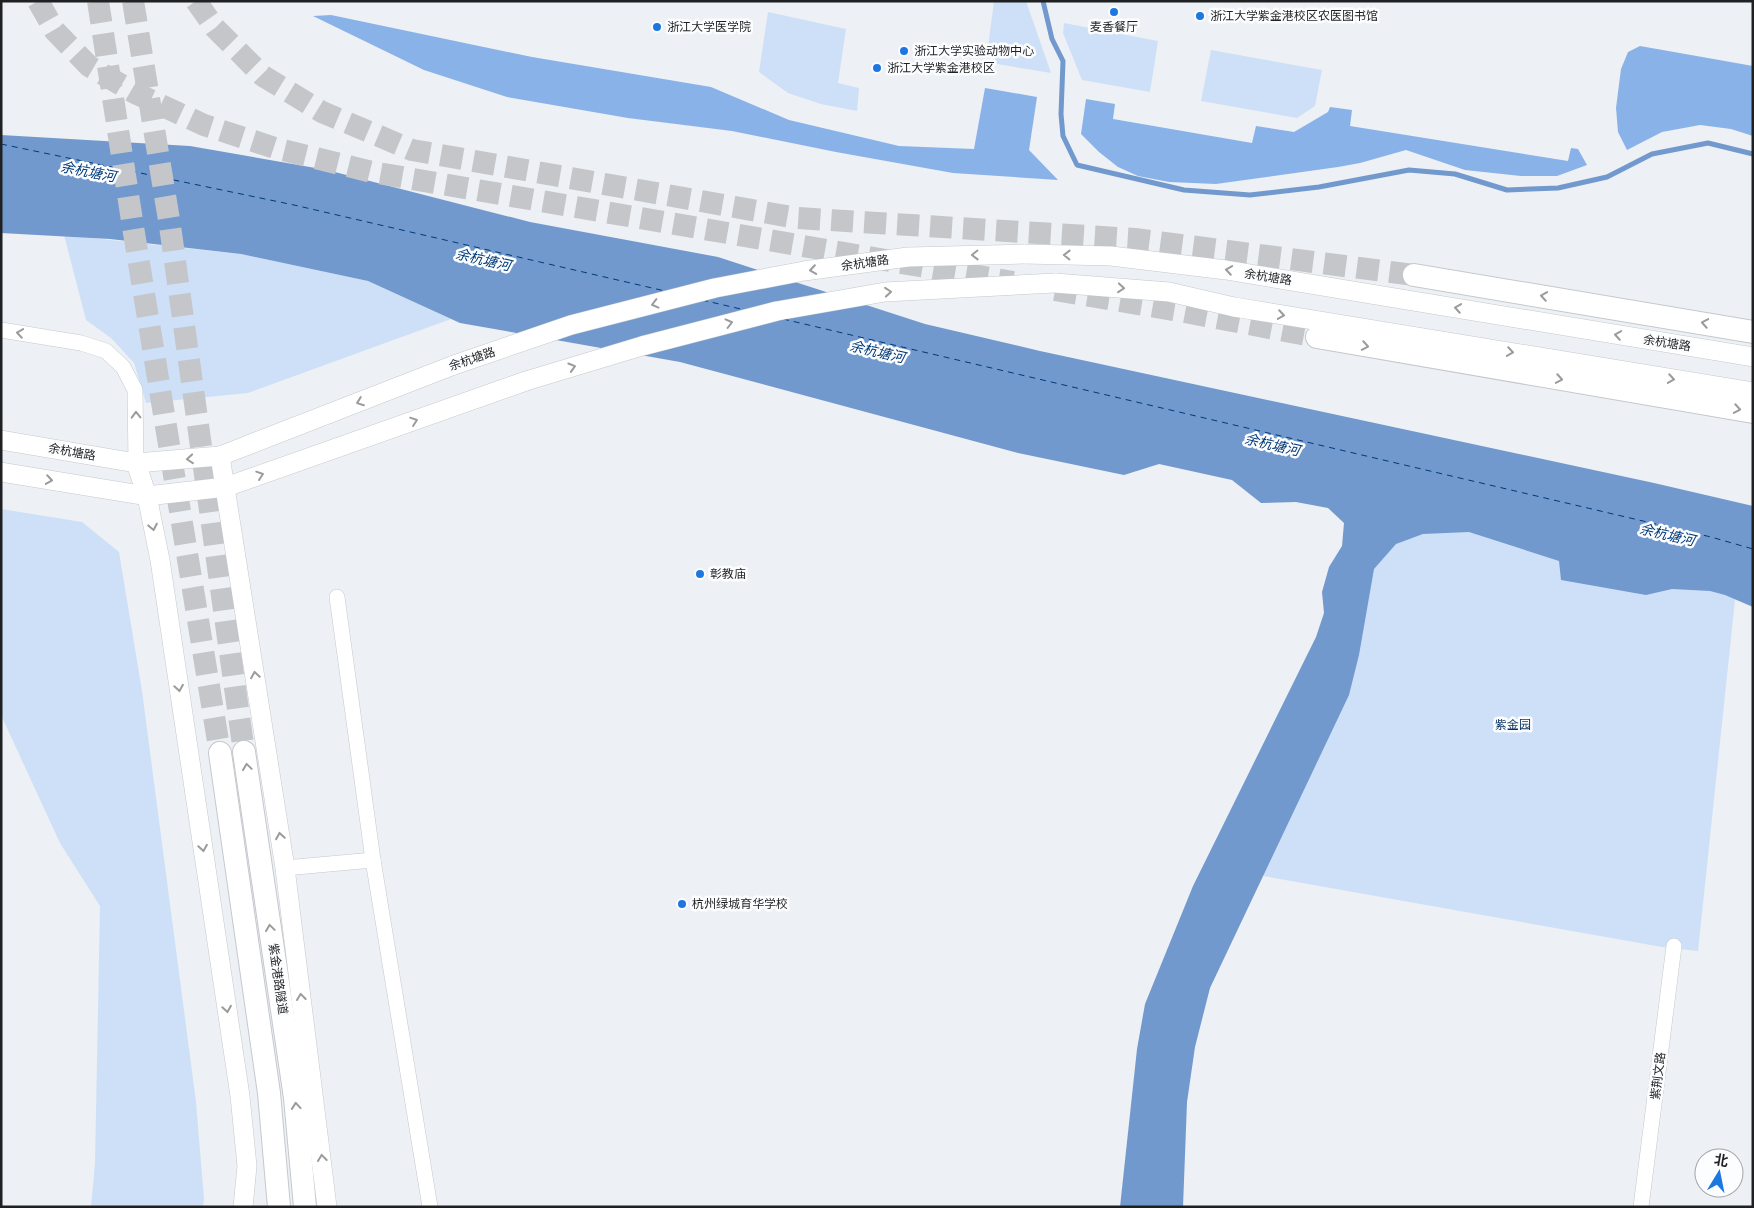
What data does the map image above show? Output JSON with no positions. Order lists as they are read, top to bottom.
{
  "streets": {
    "highway": ["紫金港路隧道"],
    "main road": ["余杭塘路"],
    "street": ["紫荆文路"]
  },
  "water": ["余杭塘河"],
  "parks": ["紫金园"],
  "places": [
    "麦香餐厅",
    "浙江大学紫金港校区农医图书馆",
    "浙江大学医学院",
    "浙江大学实验动物中心",
    "浙江大学紫金港校区",
    "彰教庙",
    "杭州绿城育华学校"
  ],
  "north": "top"
}
